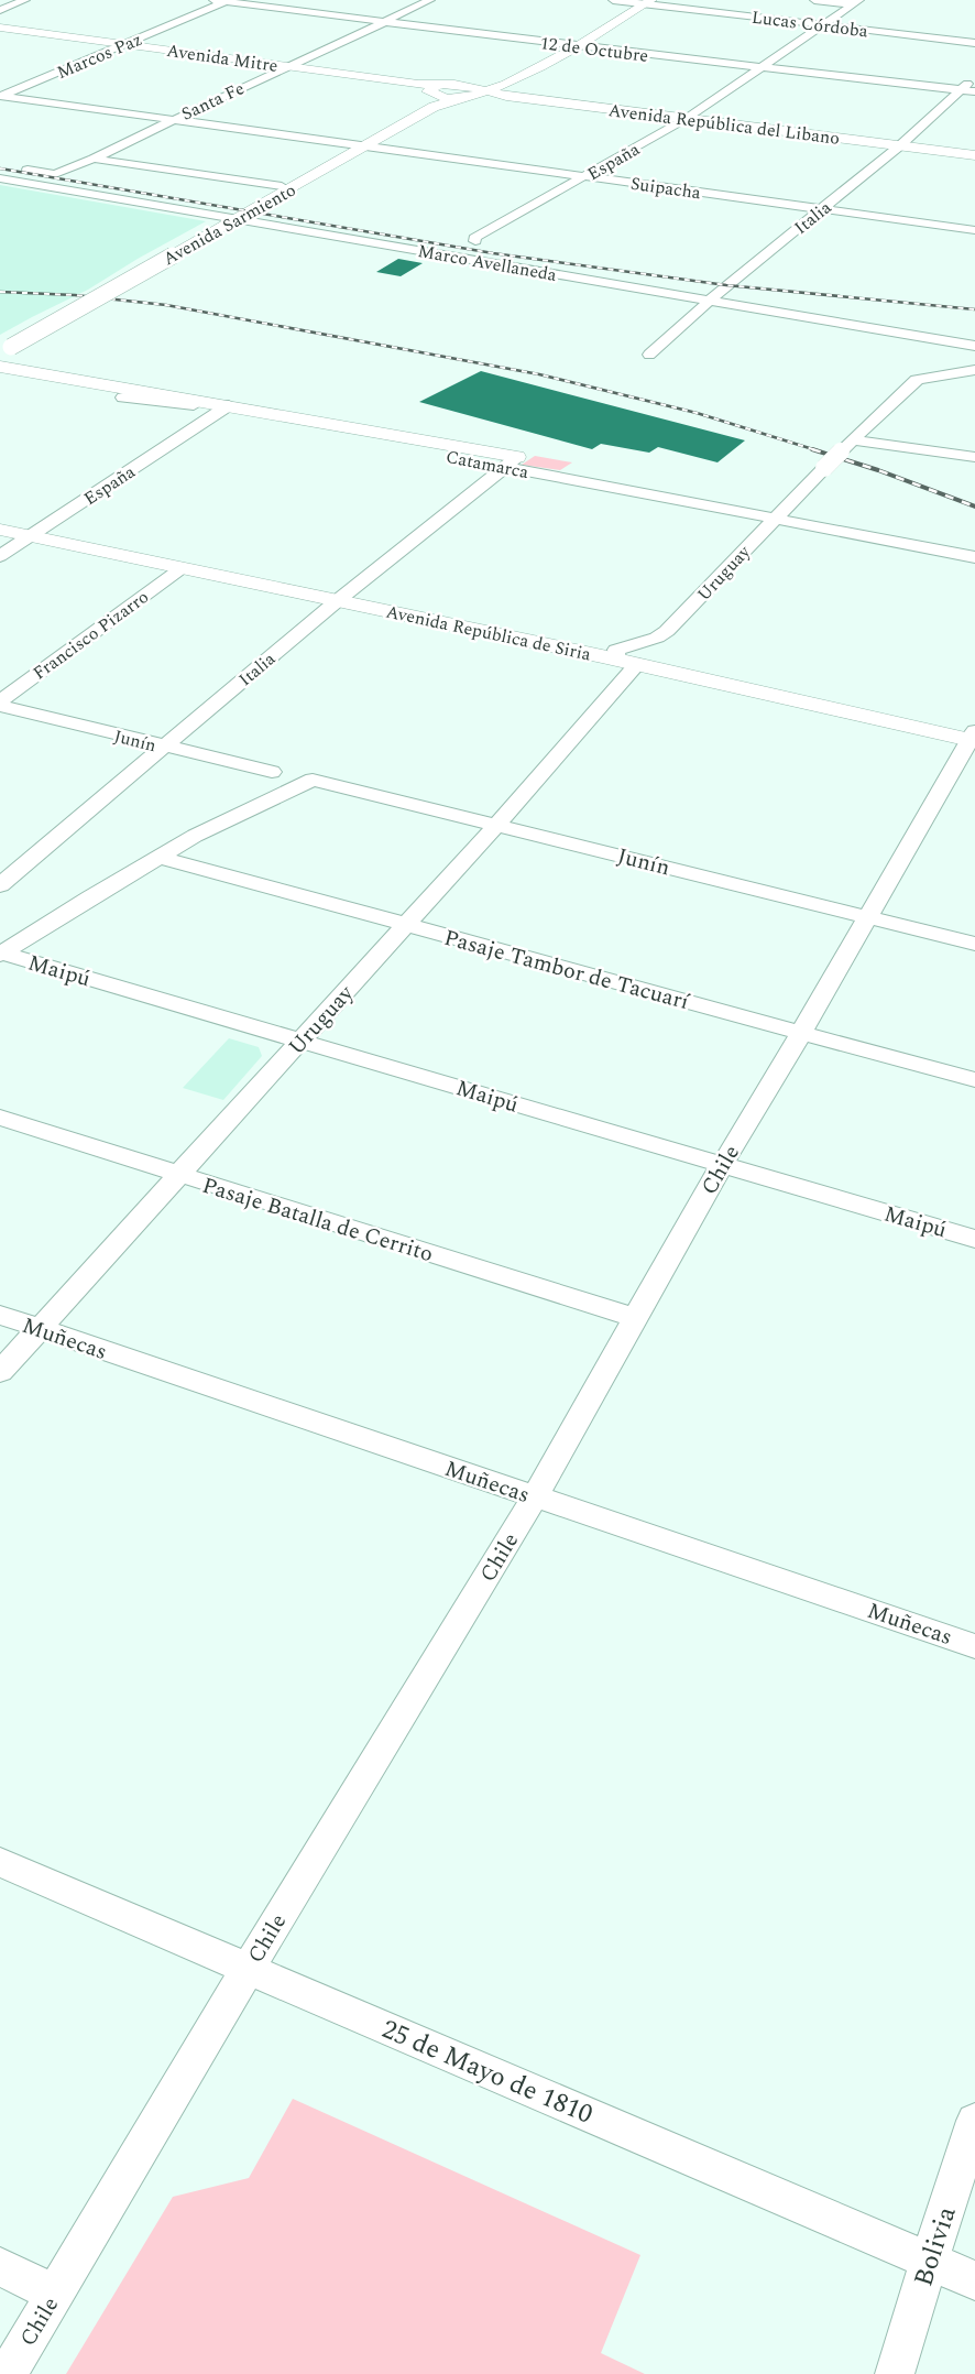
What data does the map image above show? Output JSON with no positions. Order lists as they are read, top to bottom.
{
  "streets": {
    "main road": [
      "Avenida Mitre",
      "Avenida República del Libano",
      "Avenida Sarmiento",
      "Catamarca",
      "Avenida República de Siria"
    ],
    "street": [
      "Lucas Córdoba",
      "12 de Octubre",
      "Marcos Paz",
      "Santa Fe",
      "España",
      "Suipacha",
      "Italia",
      "Marco Avellaneda",
      "Uruguay",
      "Francisco Pizarro",
      "Junín",
      "Pasaje Tambor de Tacuarí",
      "Maipú",
      "Chile",
      "Pasaje Batalla de Cerrito",
      "Muñecas",
      "25 de Mayo de 1810",
      "Bolivia"
    ]
  },
  "crossings": [
    ["Lucas Córdoba", "España"],
    ["12 de Octubre", "Marcos Paz"],
    ["12 de Octubre", "Santa Fe"],
    ["12 de Octubre", "España"],
    ["12 de Octubre", "Italia"],
    ["Marcos Paz", "Avenida Mitre"],
    ["Marcos Paz", "Suipacha"],
    ["Avenida Mitre", "Santa Fe"],
    ["Avenida Mitre", "Avenida República del Libano"],
    ["Avenida Mitre", "Avenida Sarmiento"],
    ["Santa Fe", "Suipacha"],
    ["Avenida República del Libano", "España"],
    ["Avenida República del Libano", "Italia"],
    ["Avenida República del Libano", "Avenida Sarmiento"],
    ["España", "Suipacha"],
    ["España", "Catamarca"],
    ["España", "Avenida República de Siria"],
    ["Suipacha", "Italia"],
    ["Suipacha", "Avenida Sarmiento"],
    ["Italia", "Marco Avellaneda"],
    ["Italia", "Catamarca"],
    ["Italia", "Avenida República de Siria"],
    ["Italia", "Junín"],
    ["Avenida Sarmiento", "Marco Avellaneda"],
    ["Avenida Sarmiento", "Catamarca"],
    ["Catamarca", "Uruguay"],
    ["Uruguay", "Avenida República de Siria"],
    ["Uruguay", "Junín"],
    ["Uruguay", "Pasaje Tambor de Tacuarí"],
    ["Uruguay", "Maipú"],
    ["Uruguay", "Pasaje Batalla de Cerrito"],
    ["Uruguay", "Muñecas"],
    ["Avenida República de Siria", "Francisco Pizarro"],
    ["Avenida República de Siria", "Chile"],
    ["Junín", "Pasaje Tambor de Tacuarí"],
    ["Junín", "Chile"],
    ["Pasaje Tambor de Tacuarí", "Chile"],
    ["Maipú", "Chile"],
    ["Chile", "Pasaje Batalla de Cerrito"],
    ["Chile", "Muñecas"],
    ["Chile", "25 de Mayo de 1810"],
    ["25 de Mayo de 1810", "Bolivia"]
  ]
}
